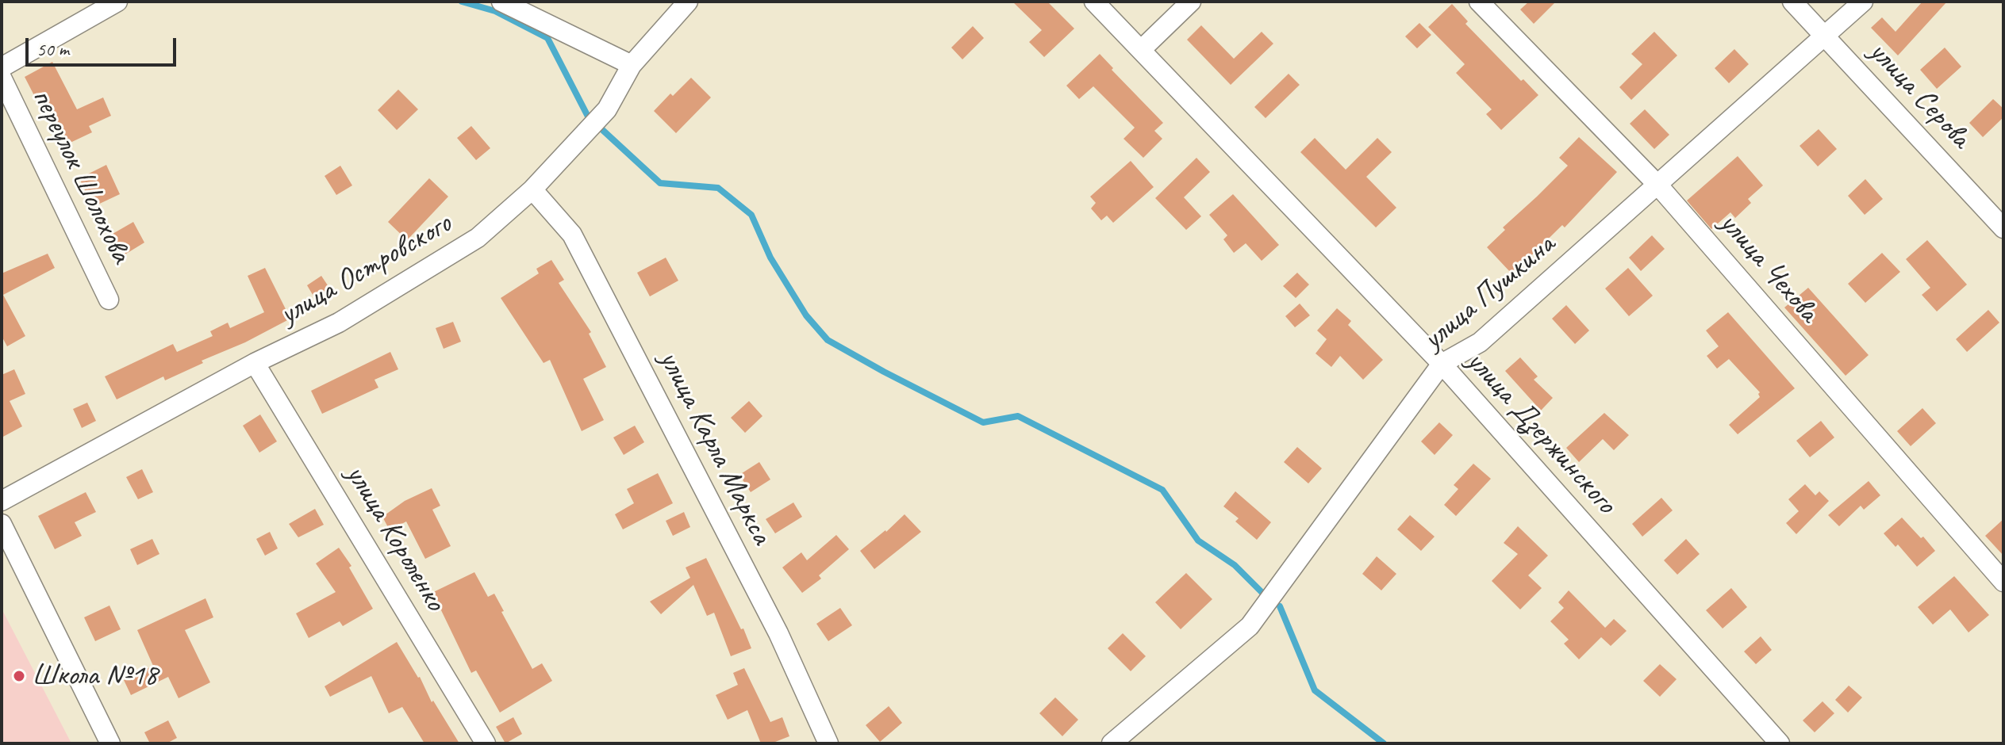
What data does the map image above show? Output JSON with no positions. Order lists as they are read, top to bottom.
{
  "streets": {
    "street": [
      "улица Серова",
      "переулок Шолохова",
      "улица Чехова",
      "улица Островского",
      "улица Пушкина",
      "улица Дзержинского",
      "улица Карла Маркса",
      "улица Короленко"
    ]
  },
  "crossings": [
    ["улица Серова", "улица Пушкина"],
    ["улица Чехова", "улица Пушкина"],
    ["улица Островского", "улица Карла Маркса"],
    ["улица Островского", "улица Короленко"],
    ["улица Пушкина", "улица Дзержинского"]
  ],
  "places": ["Школа №18"],
  "scale_bar": "50 m"
}
